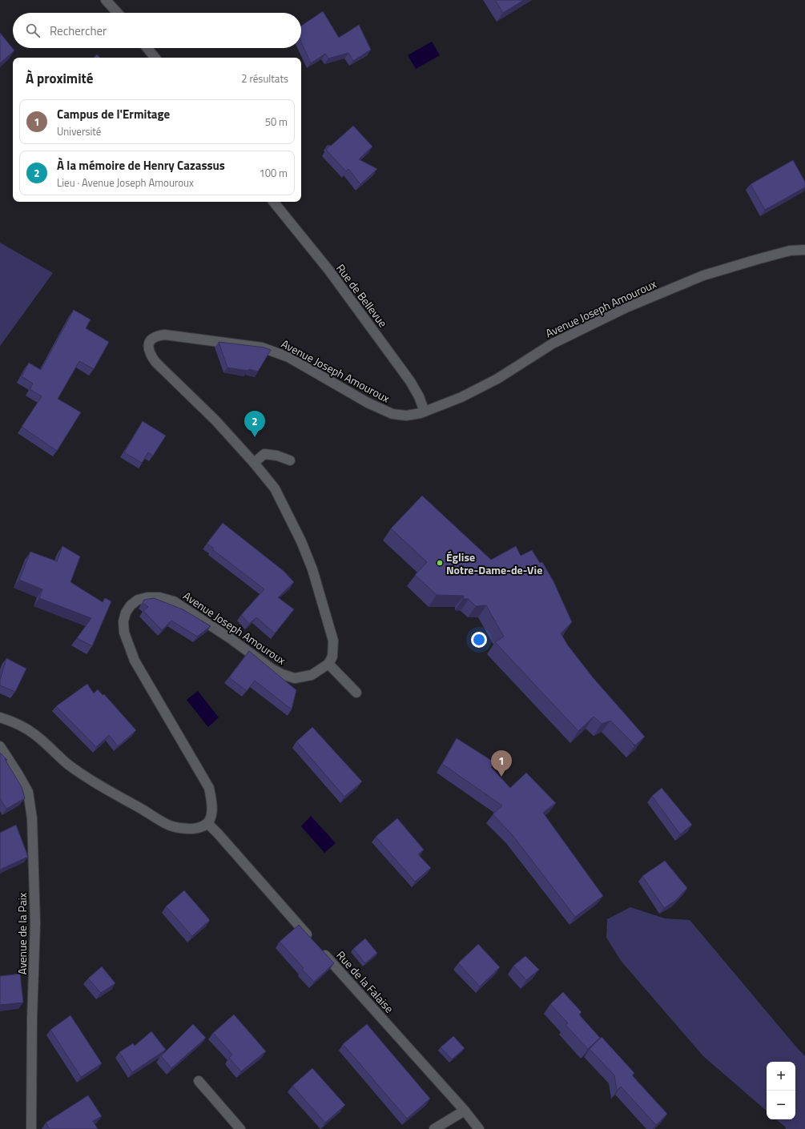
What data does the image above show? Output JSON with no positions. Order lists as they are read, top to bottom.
{
  "streets": {
    "street": [
      "Rue de Bellevue",
      "Avenue Joseph Amouroux",
      "Avenue de la Paix",
      "Rue de la Falaise"
    ]
  },
  "crossings": [
    ["Rue de Bellevue", "Avenue Joseph Amouroux"],
    ["Avenue Joseph Amouroux", "Rue de la Falaise"]
  ],
  "places": ["Église Notre-Dame-de-Vie"],
  "page": {
    "search": "Rechercher",
    "heading": ["À proximité", "2 résultats"],
    "list": [
      {
        "mark": "1",
        "name": "Campus de l'Ermitage",
        "note": "Université",
        "value": "50 m"
      },
      {
        "mark": "2",
        "name": "À la mémoire de Henry Cazassus",
        "note": "Lieu · Avenue Joseph Amouroux",
        "value": "100 m"
      }
    ],
    "pins": ["2", "1"],
    "map_buttons": ["+", "−"]
  }
}
